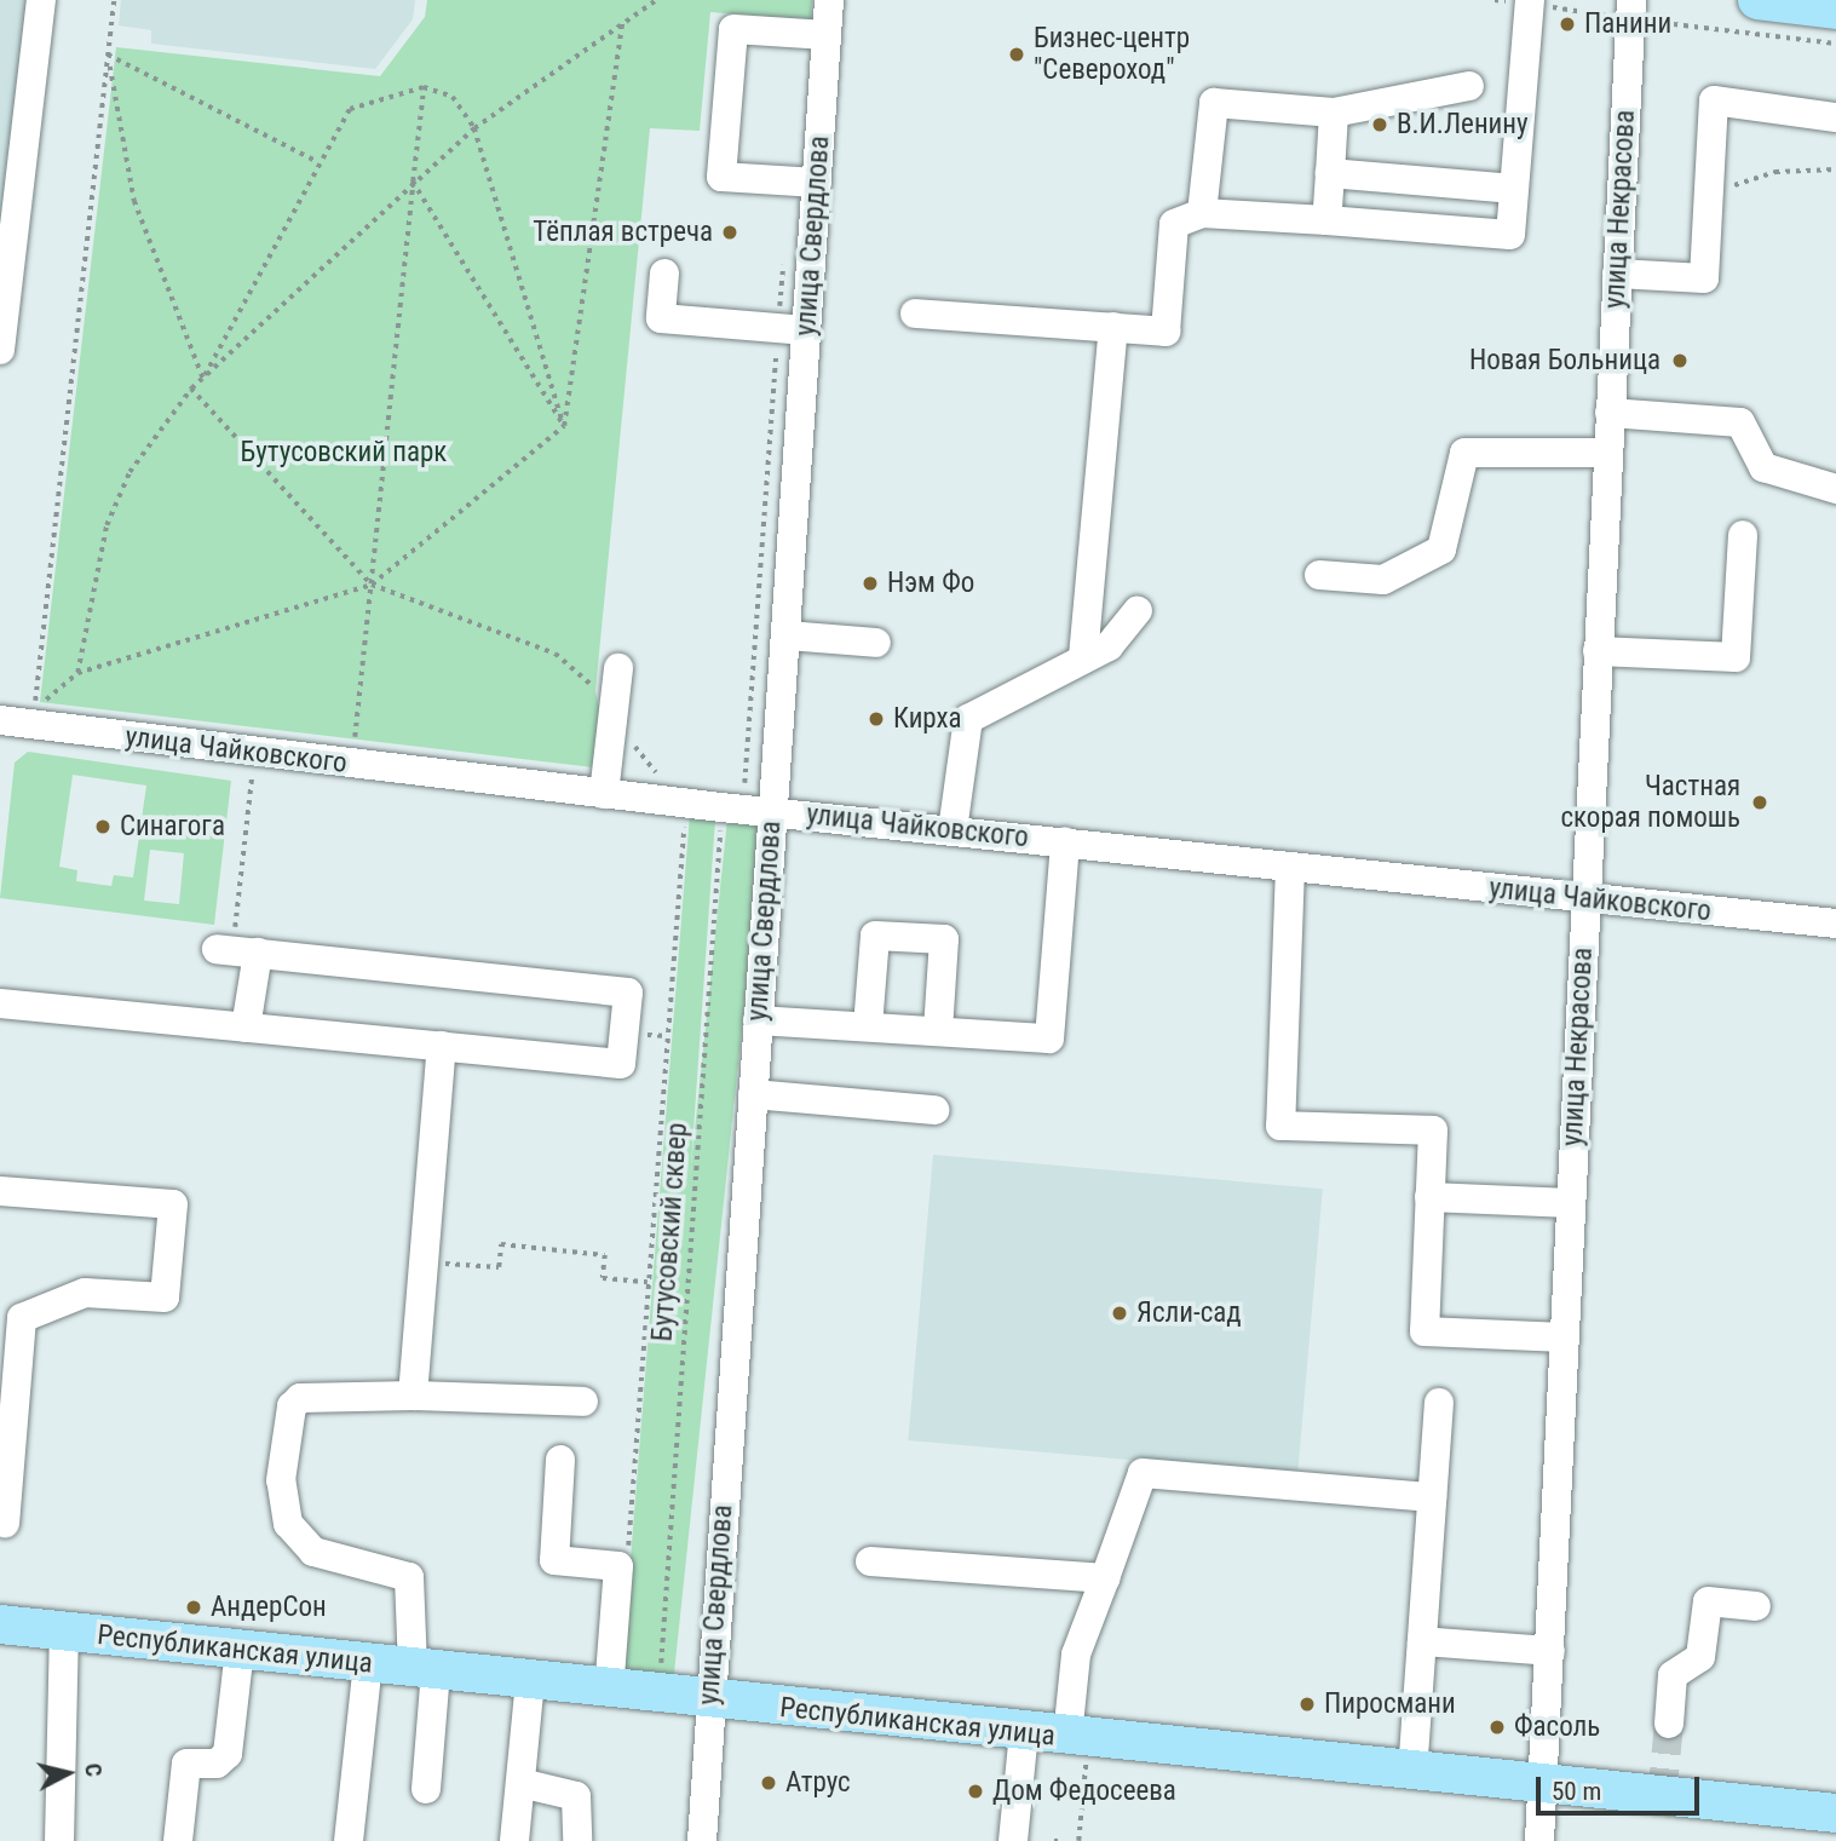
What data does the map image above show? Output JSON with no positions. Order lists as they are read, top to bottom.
{
  "streets": {
    "main road": ["Республиканская улица"],
    "street": ["улица Некрасова", "улица Свердлова", "улица Чайковского"],
    "path": ["Бутусовский сквер"]
  },
  "crossings": [
    ["улица Некрасова", "улица Чайковского"],
    ["улица Некрасова", "Республиканская улица"],
    ["улица Свердлова", "улица Чайковского"],
    ["улица Свердлова", "Республиканская улица"],
    ["улица Чайковского", "Бутусовский сквер"]
  ],
  "parks": ["Бутусовский парк"],
  "places": [
    "Панини",
    "Бизнес-центр \"Североход\"",
    "В.И.Ленину",
    "Тёплая встреча",
    "Новая Больница",
    "Нэм Фо",
    "Кирха",
    "Частная скорая помошь",
    "Синагога",
    "Ясли-сад",
    "АндерСон",
    "Пиросмани",
    "Фасоль",
    "Атрус",
    "Дом Федосеева"
  ],
  "scale_bar": "50 m",
  "north": "right"
}
